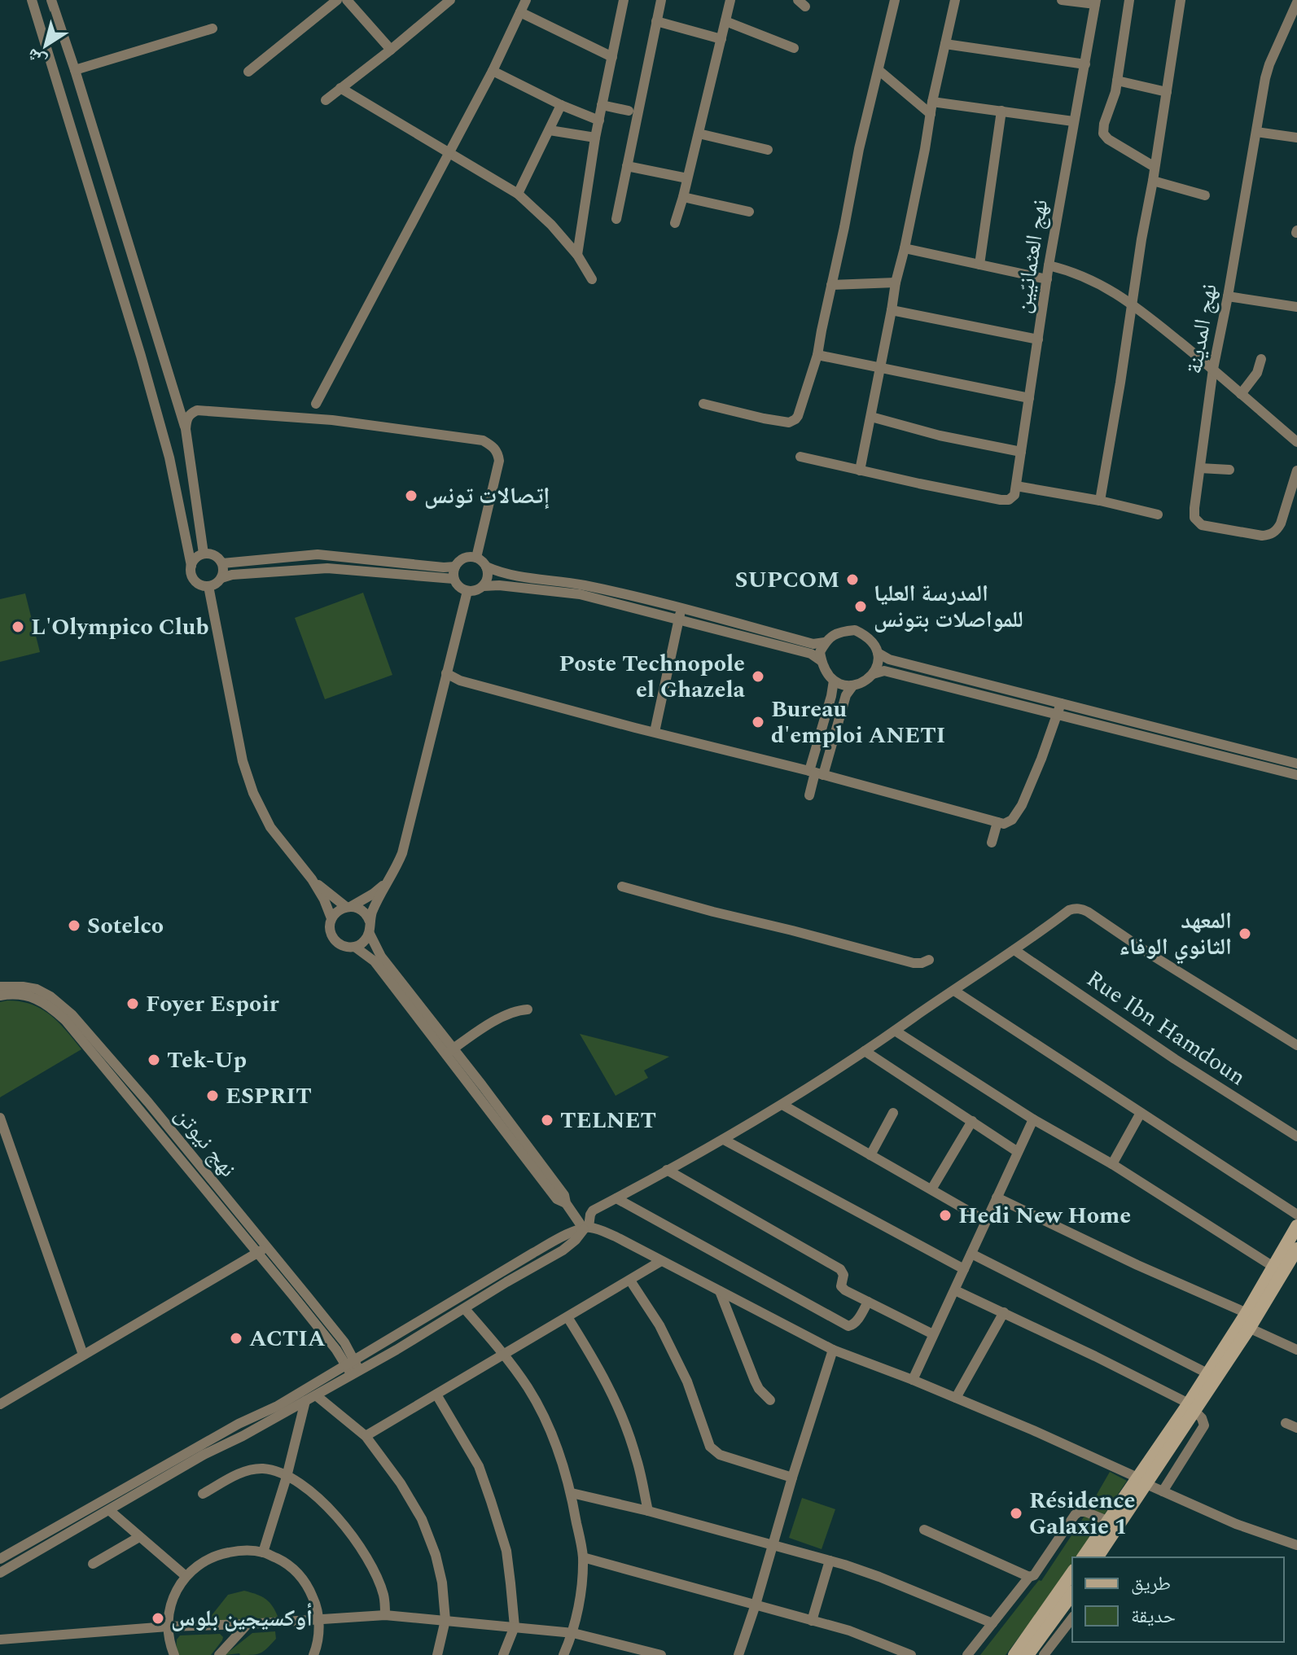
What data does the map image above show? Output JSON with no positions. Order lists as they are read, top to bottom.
{
  "streets": {
    "street": [
      "نهج العثمانيّين",
      "نهج المدينة",
      "Rue Ibn Hamdoun",
      "نهج نيوتن"
    ]
  },
  "places": [
    "إتصالات تونس",
    "SUPCOM",
    "المدرسة العليا للمواصلات بتونس",
    "L'Olympico Club",
    "Poste Technopole el Ghazela",
    "Bureau d'emploi ANETI",
    "Sotelco",
    "المعهد الثانوي الوفاء",
    "Foyer Espoir",
    "Tek-Up",
    "ESPRIT",
    "TELNET",
    "Hedi New Home",
    "ACTIA",
    "Résidence Galaxie 1",
    "أوكسيجين بلوس"
  ],
  "legend": ["طريق", "حديقة"],
  "north": "bottom left"
}
